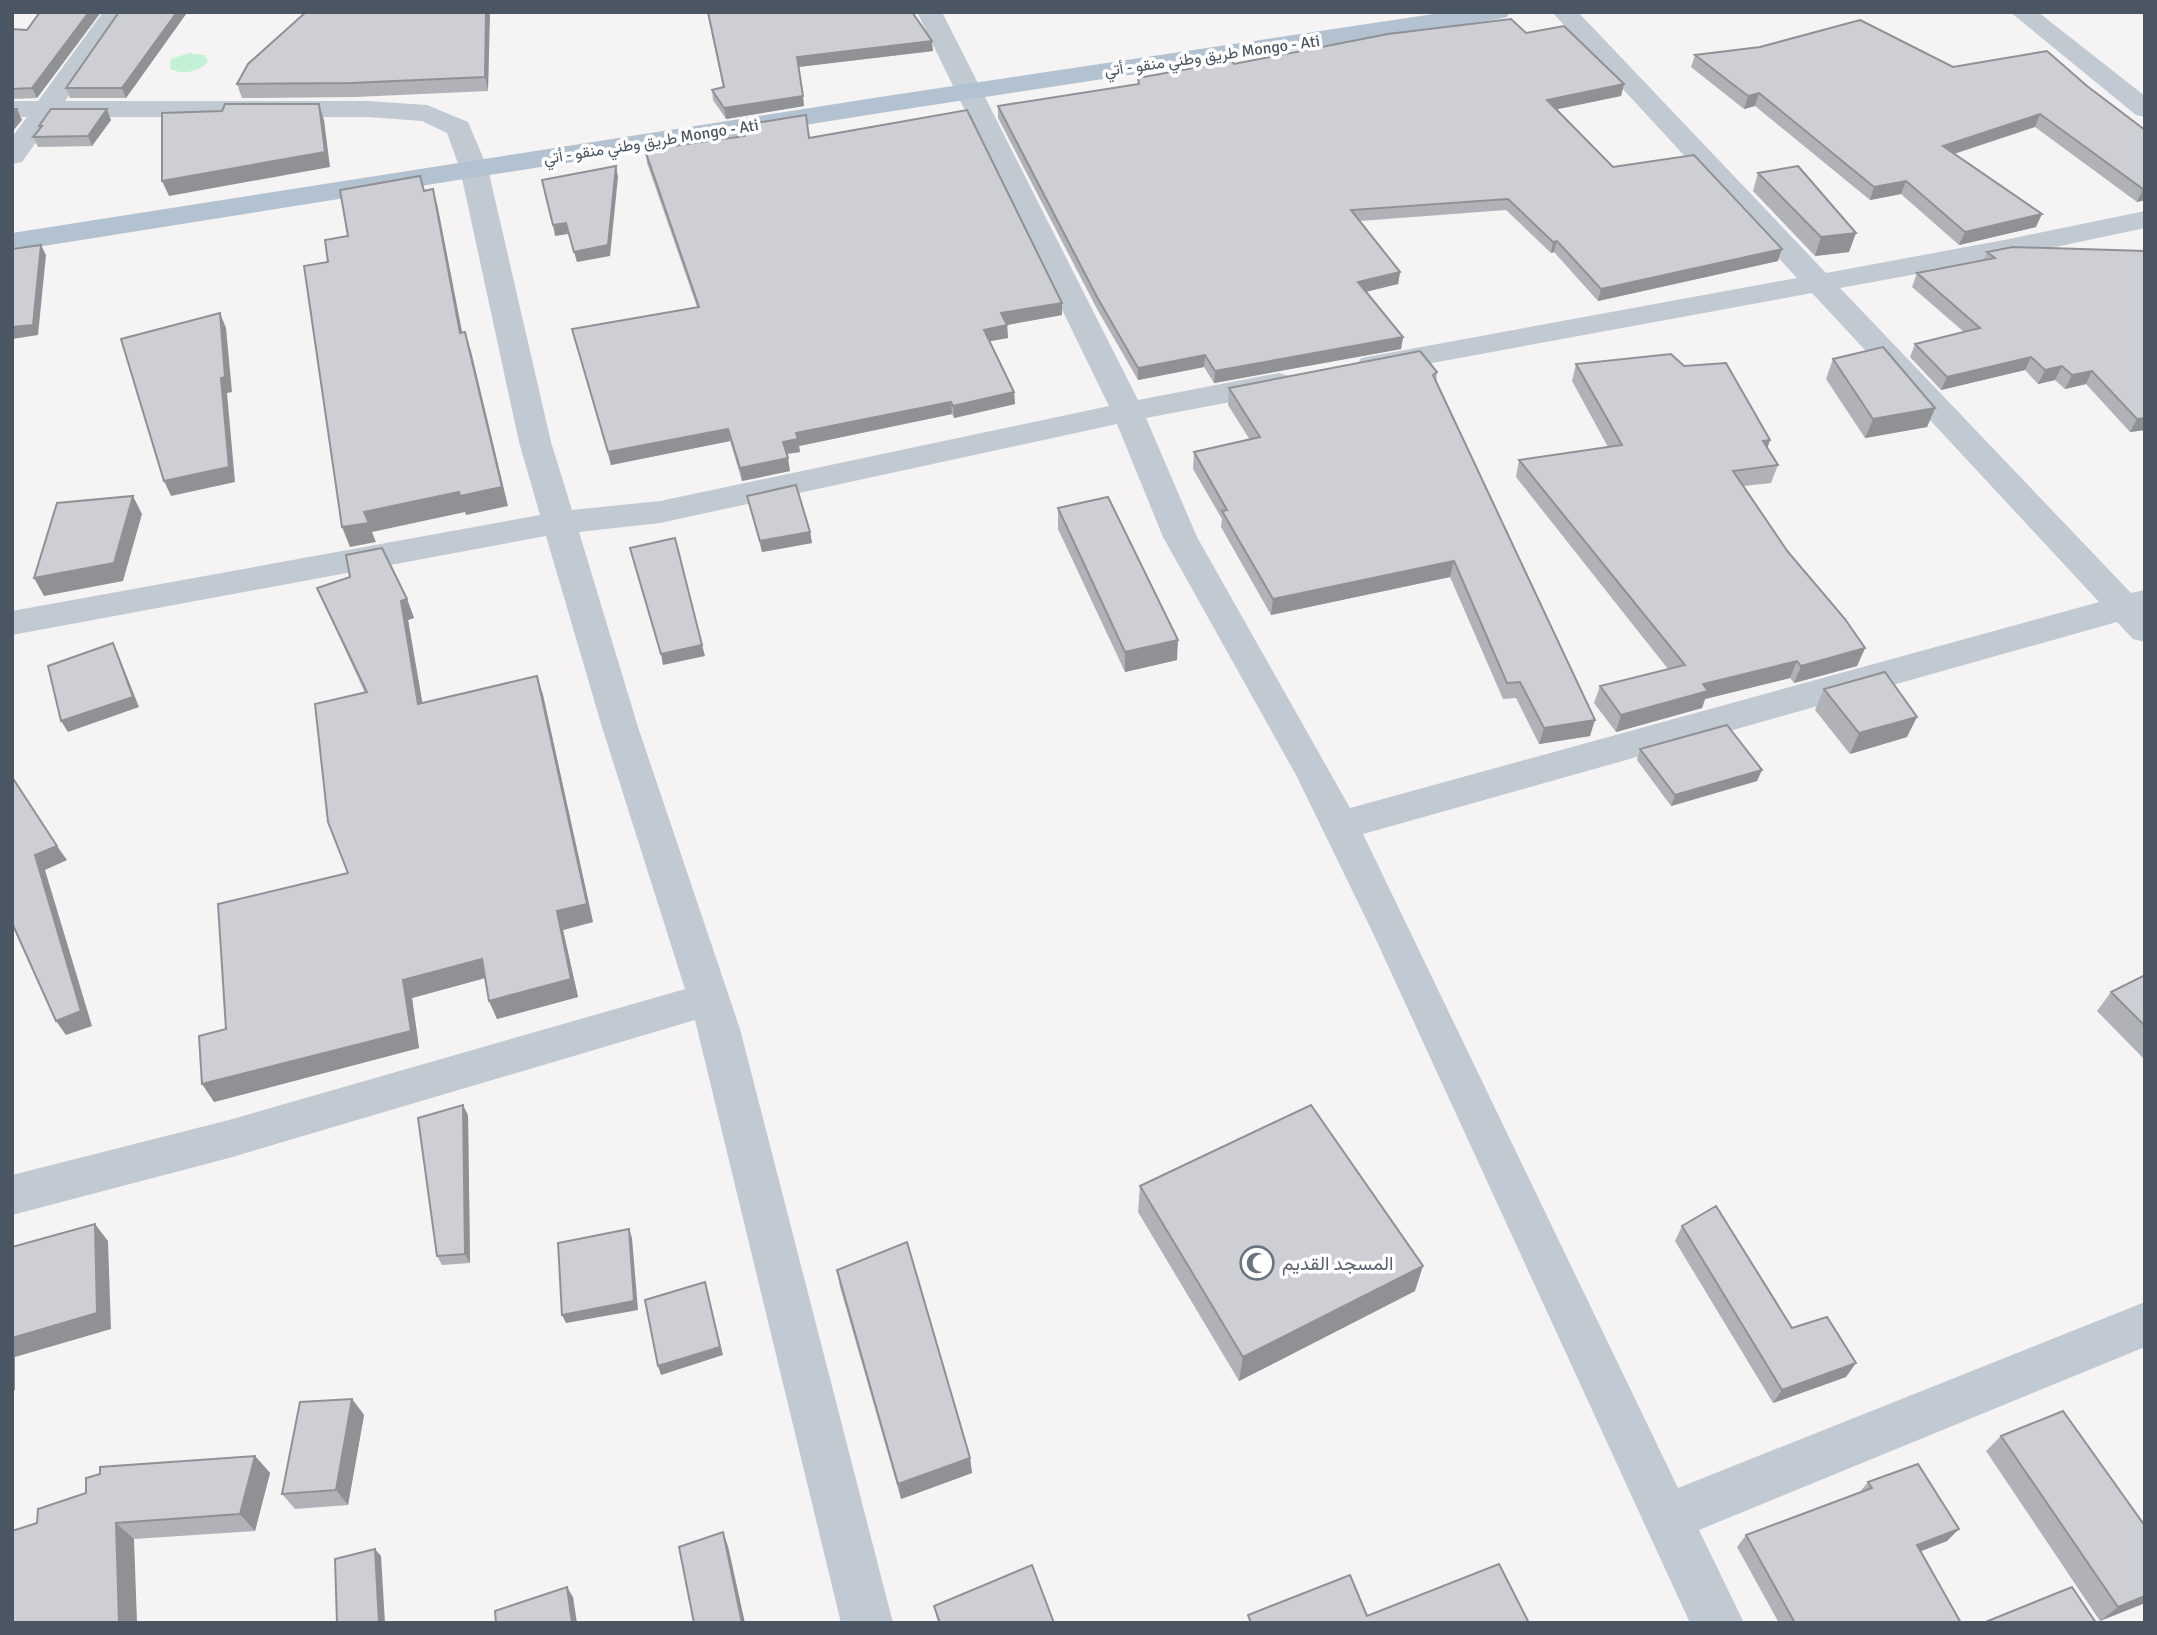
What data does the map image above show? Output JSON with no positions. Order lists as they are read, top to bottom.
{
  "streets": {
    "main road": ["طريق وطني منقو - أتي Mongo - Ati"]
  },
  "places": {
    "mosque": ["المسجد القديم"]
  }
}
